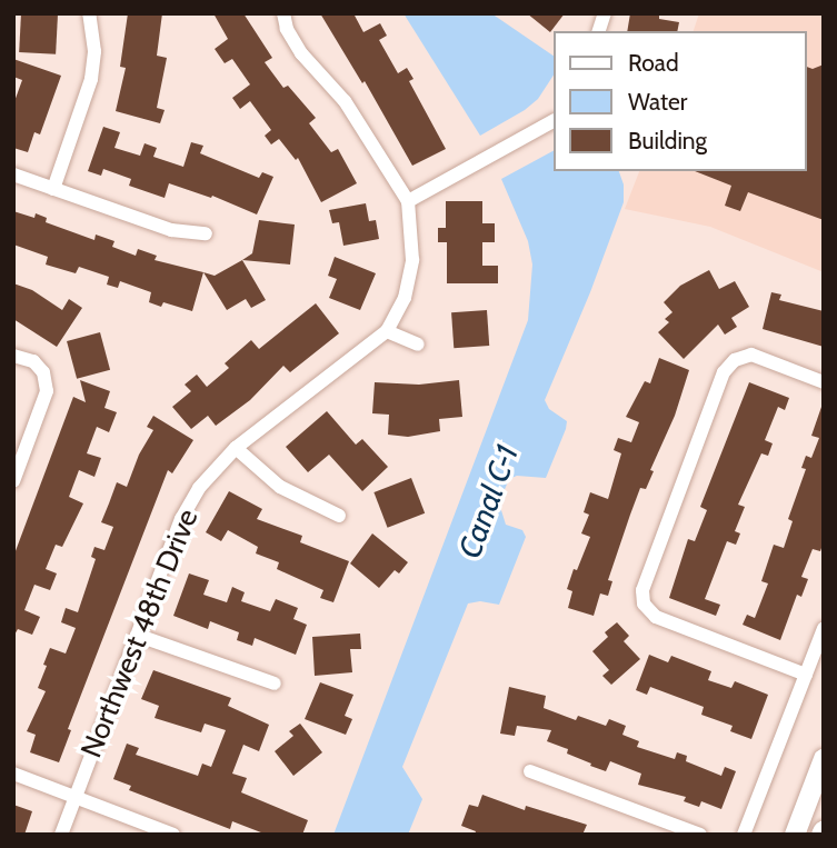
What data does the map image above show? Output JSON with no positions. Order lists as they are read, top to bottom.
{
  "streets": {
    "street": ["Northwest 48th Drive"]
  },
  "water": ["Canal C-1"],
  "legend": ["Road", "Water", "Building"]
}
